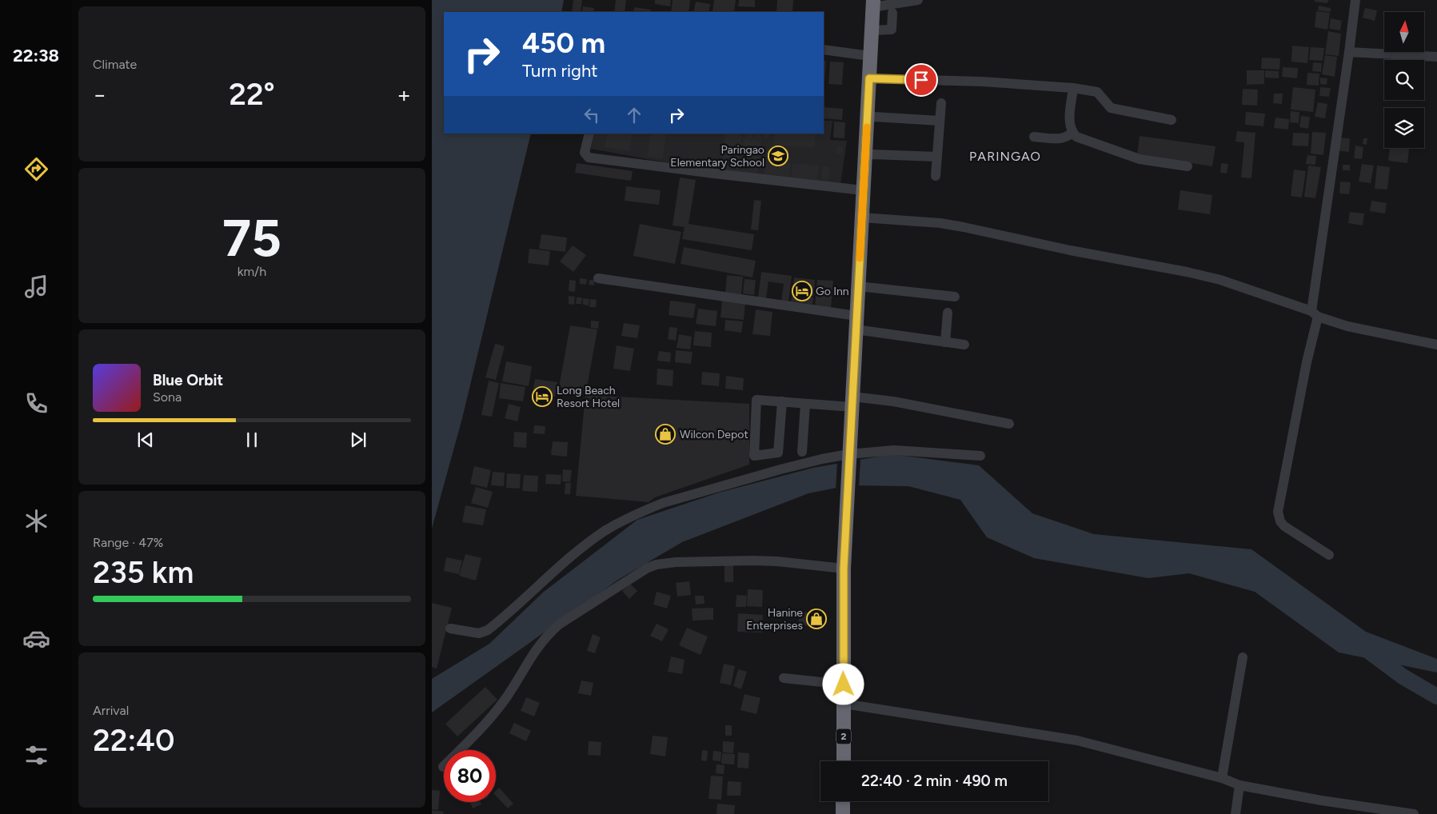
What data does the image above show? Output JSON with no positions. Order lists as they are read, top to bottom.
{
  "streets": {
    "highway": ["2"]
  },
  "districts": ["PARINGAO"],
  "places": {
    "school or university": ["Paringao Elementary School"],
    "hotel": ["Go Inn", "Long Beach Resort Hotel"],
    "shop": ["Wilcon Depot", "Hanine Enterprises"]
  },
  "north": "top",
  "page": {
    "tabs": "22:38",
    "tile": [
      "Climate",
      ["75", "km/h"],
      ["Range · 47%", "235 km"],
      ["Arrival", "22:40"]
    ],
    "turn": ["450 m", "Turn right"],
    "heat": ["−", "22°", "+"],
    "song": ["Blue Orbit", "Sona"],
    "limit": "80",
    "trip": "22:40 · 2 min · 490 m"
  }
}
